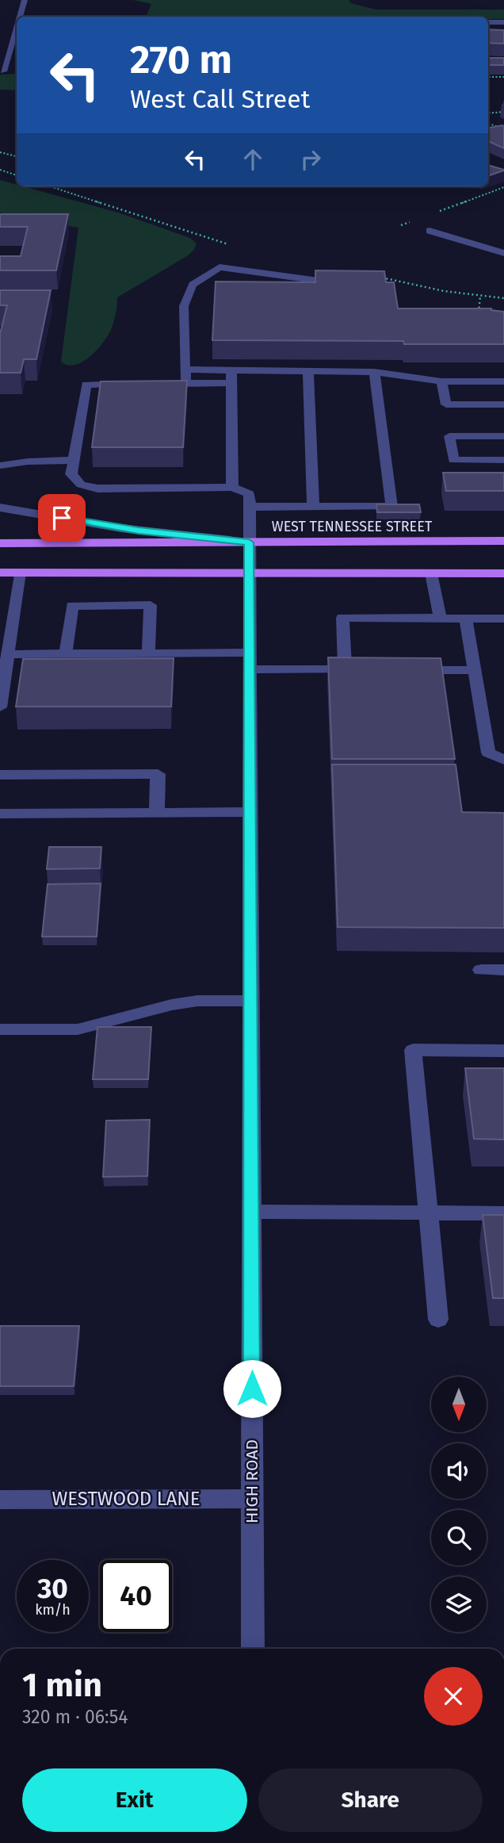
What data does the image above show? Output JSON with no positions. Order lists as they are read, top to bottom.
{
  "streets": {
    "main road": ["WEST TENNESSEE STREET"],
    "street": ["HIGH ROAD", "WESTWOOD LANE"]
  },
  "crossings": [
    ["WEST TENNESSEE STREET", "HIGH ROAD"],
    ["HIGH ROAD", "WESTWOOD LANE"]
  ],
  "north": "bottom",
  "page": {
    "turn": ["270 m", "West Call Street"],
    "speed": "30 km/h",
    "limit": "40",
    "heading": ["1 min", "320 m · 06:54"],
    "buttons": ["Exit", "Share"]
  }
}
